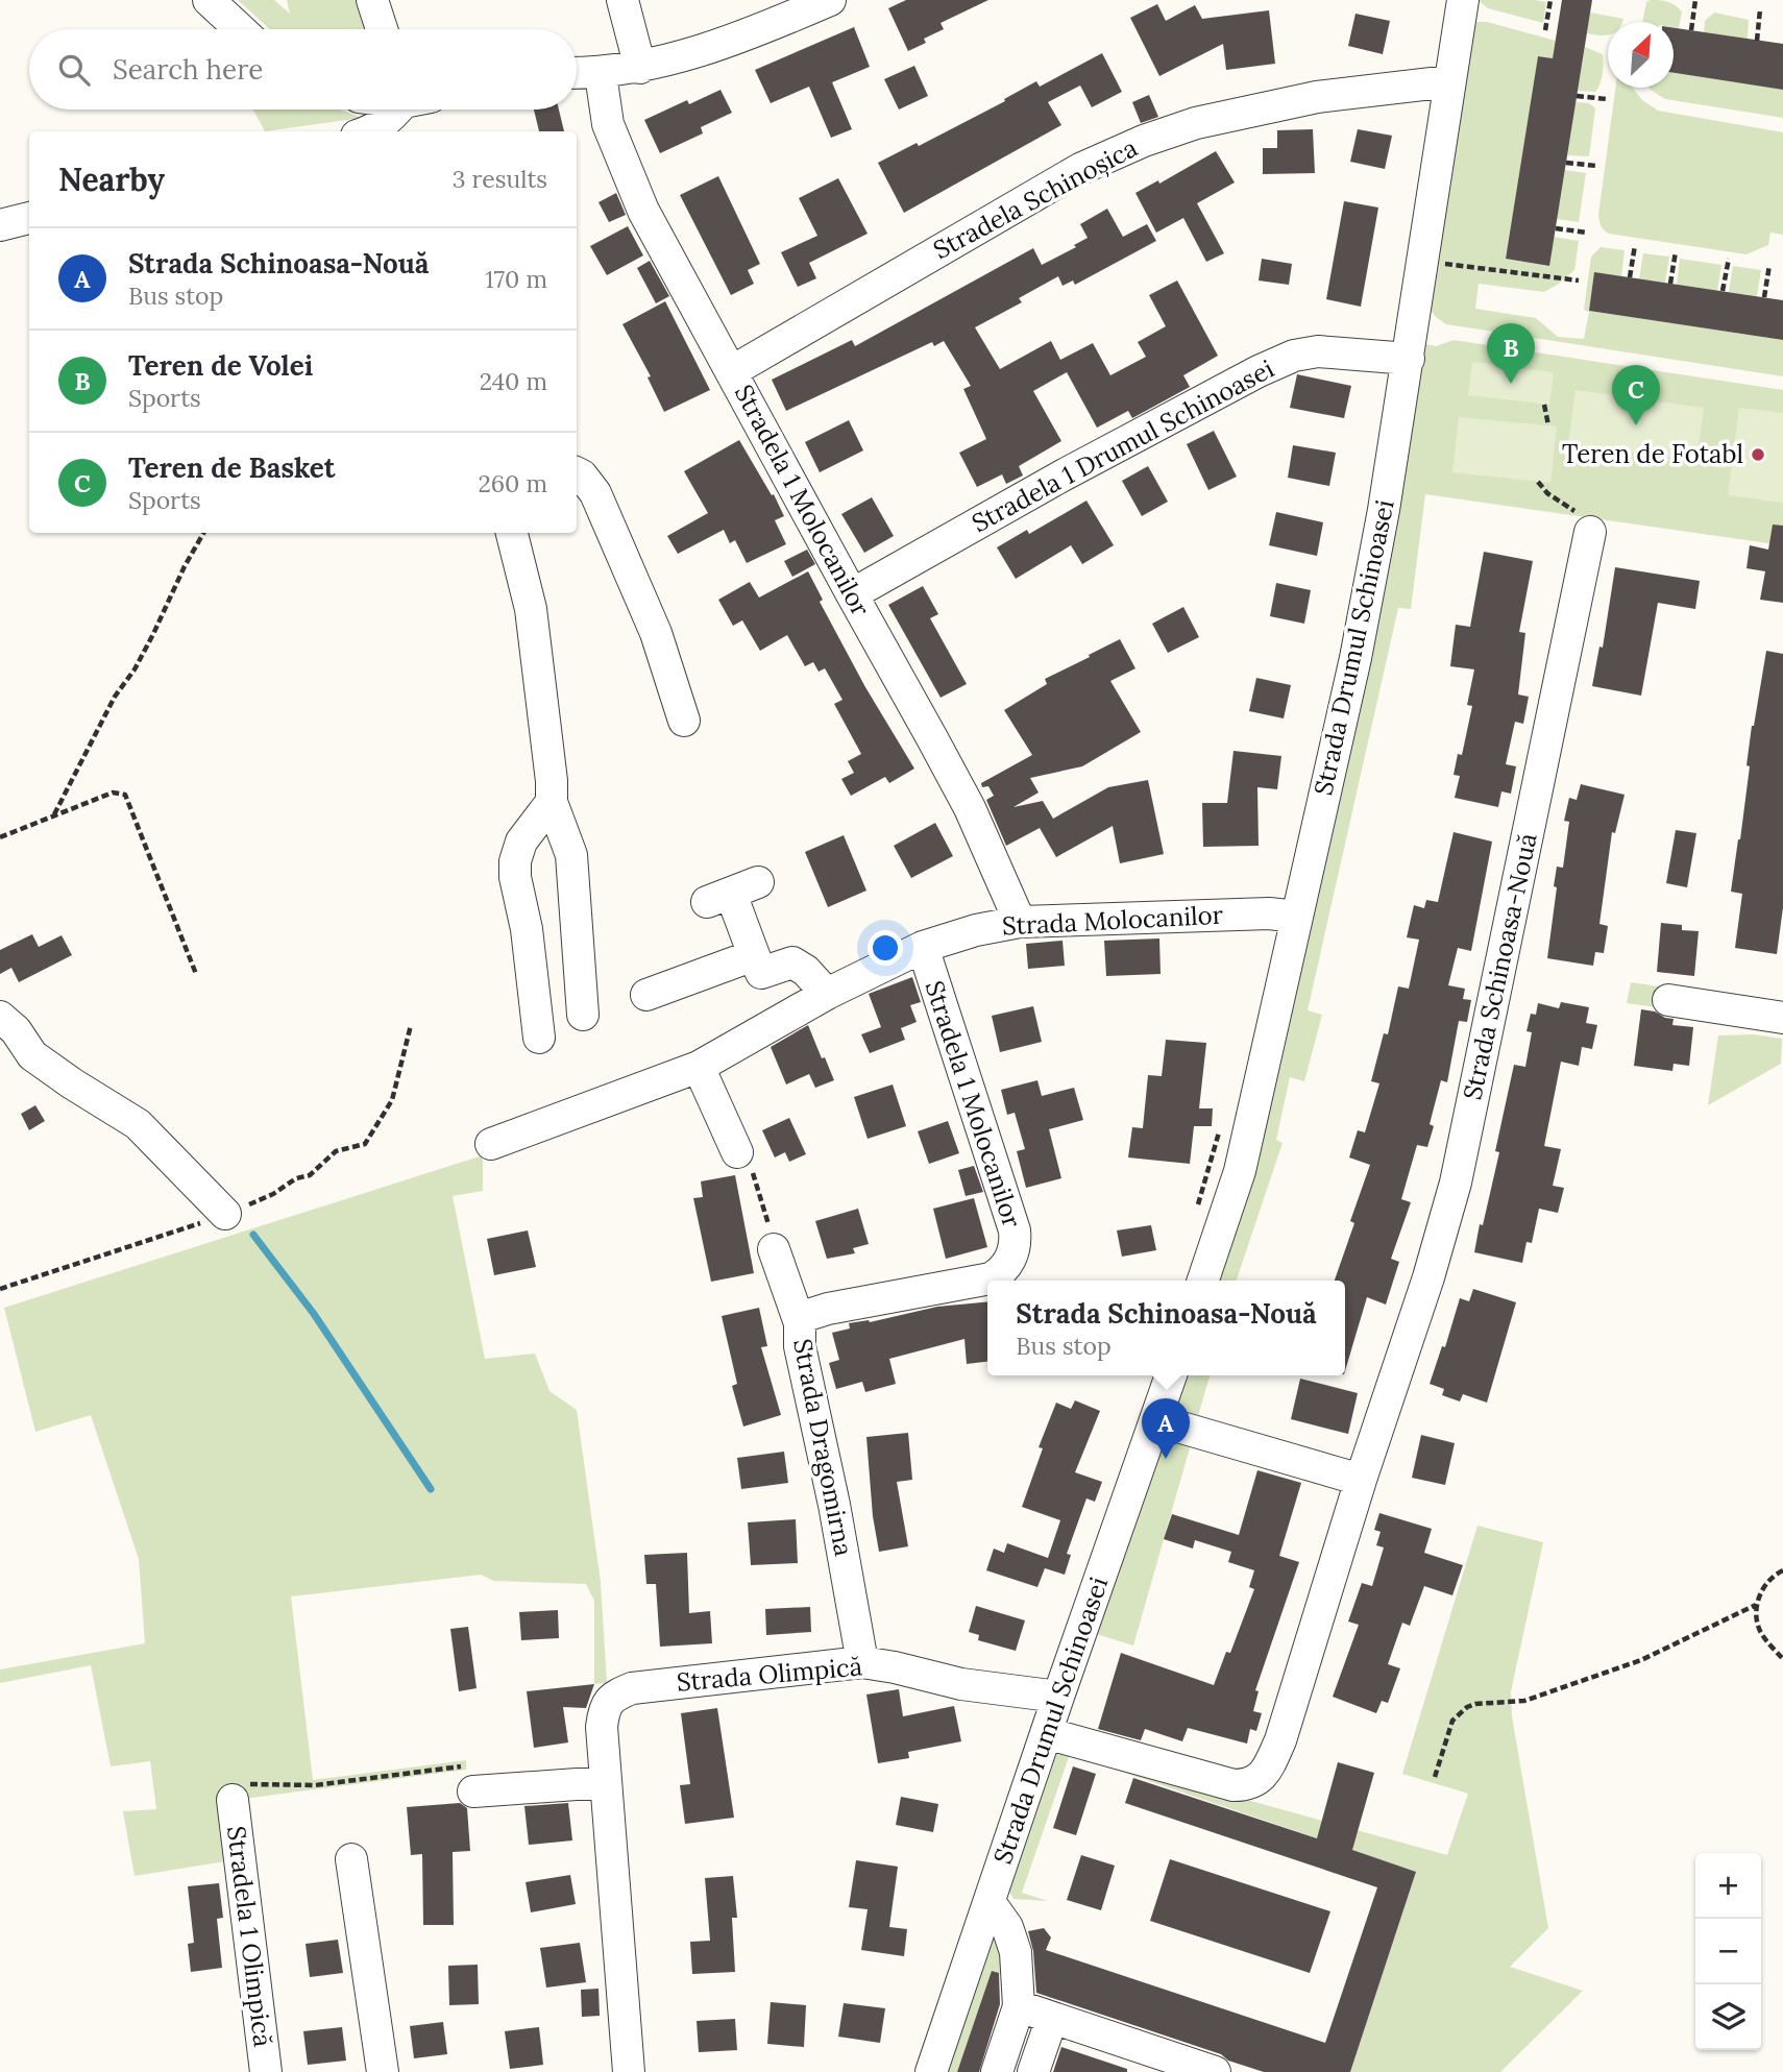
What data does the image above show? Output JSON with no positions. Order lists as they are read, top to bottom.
{
  "streets": {
    "street": [
      "Stradela Schinoșica",
      "Stradela 1 Drumul Schinoasei",
      "Stradela 1 Molocanilor",
      "Strada Drumul Schinoasei",
      "Strada Molocanilor",
      "Strada Schinoasa-Nouă",
      "Strada Dragomirna",
      "Strada Olimpică",
      "Stradela 1 Olimpică"
    ]
  },
  "crossings": [
    ["Stradela Schinoșica", "Stradela 1 Molocanilor"],
    ["Stradela Schinoșica", "Strada Drumul Schinoasei"],
    ["Stradela 1 Drumul Schinoasei", "Stradela 1 Molocanilor"],
    ["Stradela 1 Drumul Schinoasei", "Strada Drumul Schinoasei"],
    ["Stradela 1 Molocanilor", "Strada Molocanilor"],
    ["Stradela 1 Molocanilor", "Strada Dragomirna"],
    ["Strada Drumul Schinoasei", "Strada Molocanilor"],
    ["Strada Drumul Schinoasei", "Strada Schinoasa-Nouă"],
    ["Strada Drumul Schinoasei", "Strada Olimpică"],
    ["Strada Dragomirna", "Strada Olimpică"]
  ],
  "places": ["Teren de Fotabl"],
  "north": "top right",
  "page": {
    "search": "Search here",
    "heading": ["Nearby", "3 results"],
    "list": [
      {
        "mark": "A",
        "name": "Strada Schinoasa-Nouă",
        "note": "Bus stop",
        "value": "170 m"
      },
      {
        "mark": "B",
        "name": "Teren de Volei",
        "note": "Sports",
        "value": "240 m"
      },
      {
        "mark": "C",
        "name": "Teren de Basket",
        "note": "Sports",
        "value": "260 m"
      }
    ],
    "pins": ["B", "C", "A"],
    "popup": ["Strada Schinoasa-Nouă", "Bus stop"],
    "map_buttons": ["+", "−"]
  }
}
